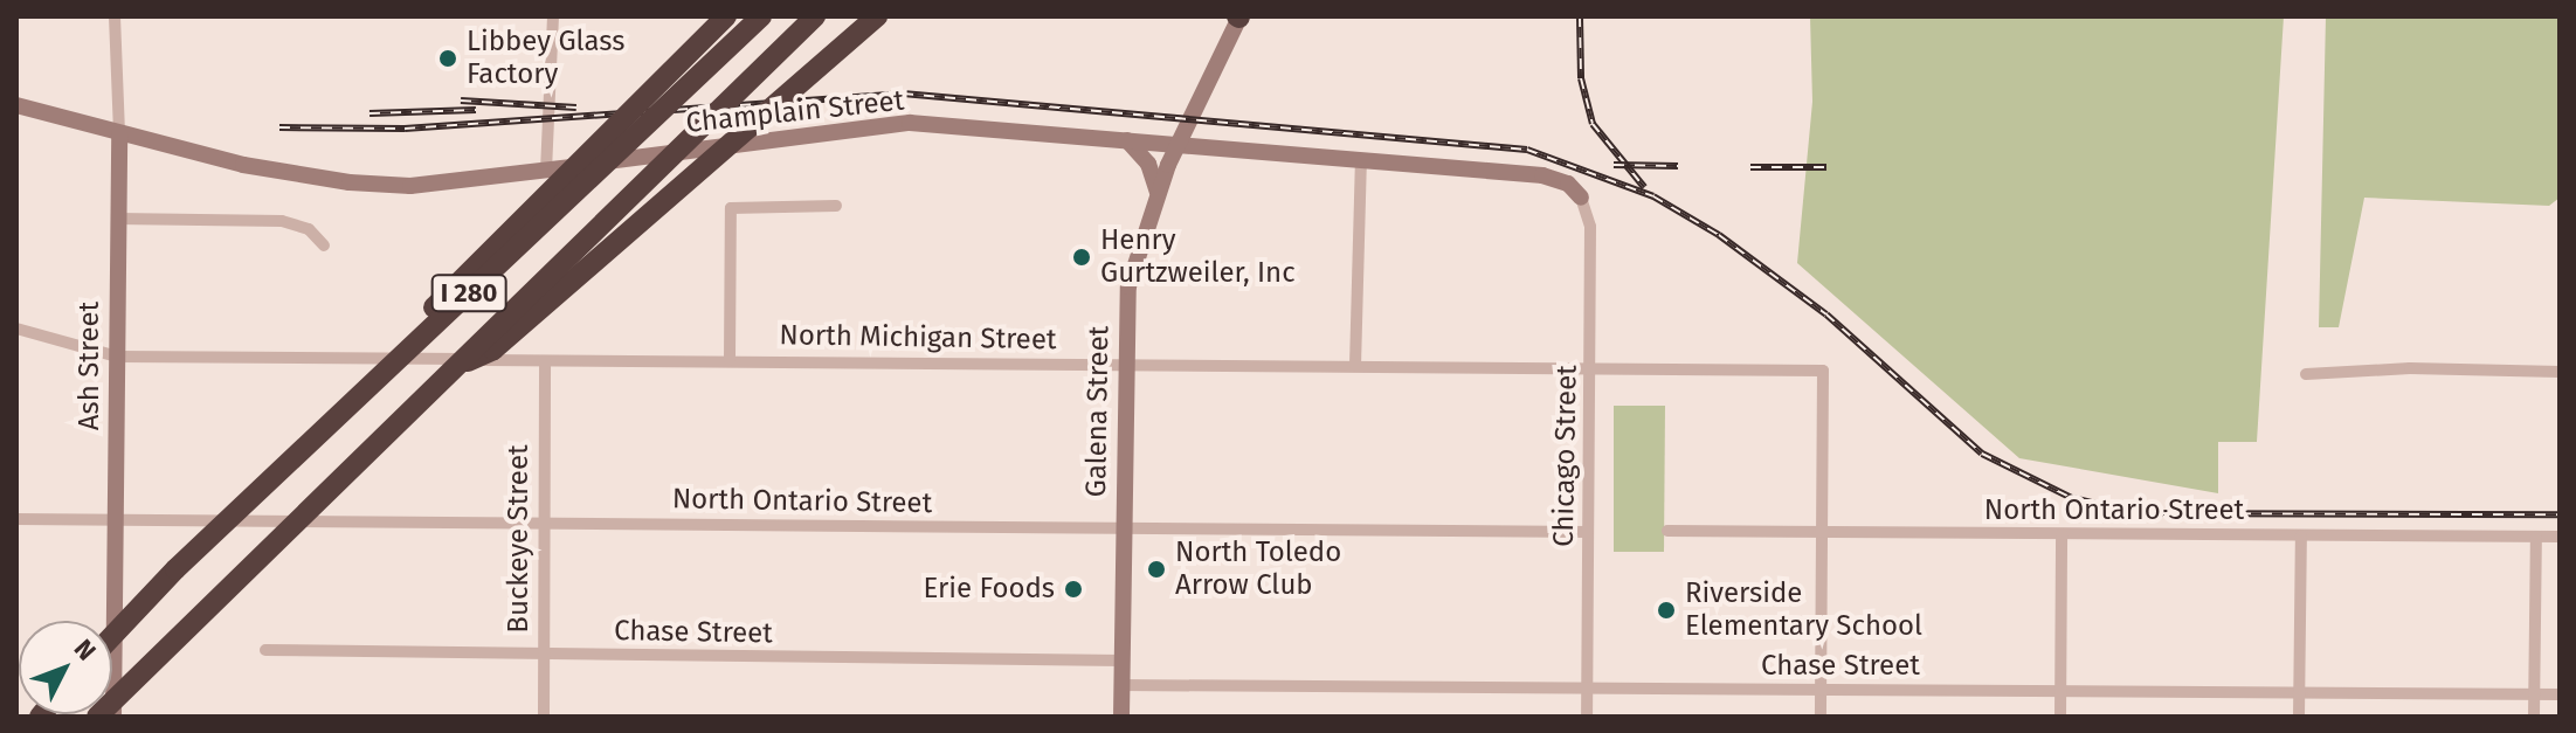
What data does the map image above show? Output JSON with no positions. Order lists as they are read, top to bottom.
{
  "streets": {
    "highway": ["I 280"],
    "main road": ["Champlain Street", "Ash Street", "Galena Street"],
    "street": [
      "North Michigan Street",
      "Chicago Street",
      "North Ontario Street",
      "Buckeye Street",
      "Chase Street"
    ]
  },
  "crossings": [
    ["Champlain Street", "Ash Street"],
    ["Champlain Street", "Galena Street"],
    ["Champlain Street", "Chicago Street"],
    ["North Michigan Street", "Ash Street"],
    ["North Michigan Street", "Galena Street"],
    ["North Michigan Street", "Chicago Street"],
    ["North Michigan Street", "North Ontario Street"],
    ["North Michigan Street", "Buckeye Street"],
    ["Ash Street", "North Ontario Street"],
    ["Galena Street", "North Ontario Street"],
    ["Galena Street", "Chase Street"],
    ["Chicago Street", "North Ontario Street"],
    ["Chicago Street", "Chase Street"],
    ["North Ontario Street", "Buckeye Street"],
    ["Buckeye Street", "Chase Street"]
  ],
  "places": [
    "Libbey Glass Factory",
    "Henry Gurtzweiler, Inc",
    "North Toledo Arrow Club",
    "Erie Foods",
    "Riverside Elementary School"
  ],
  "north": "top right"
}
